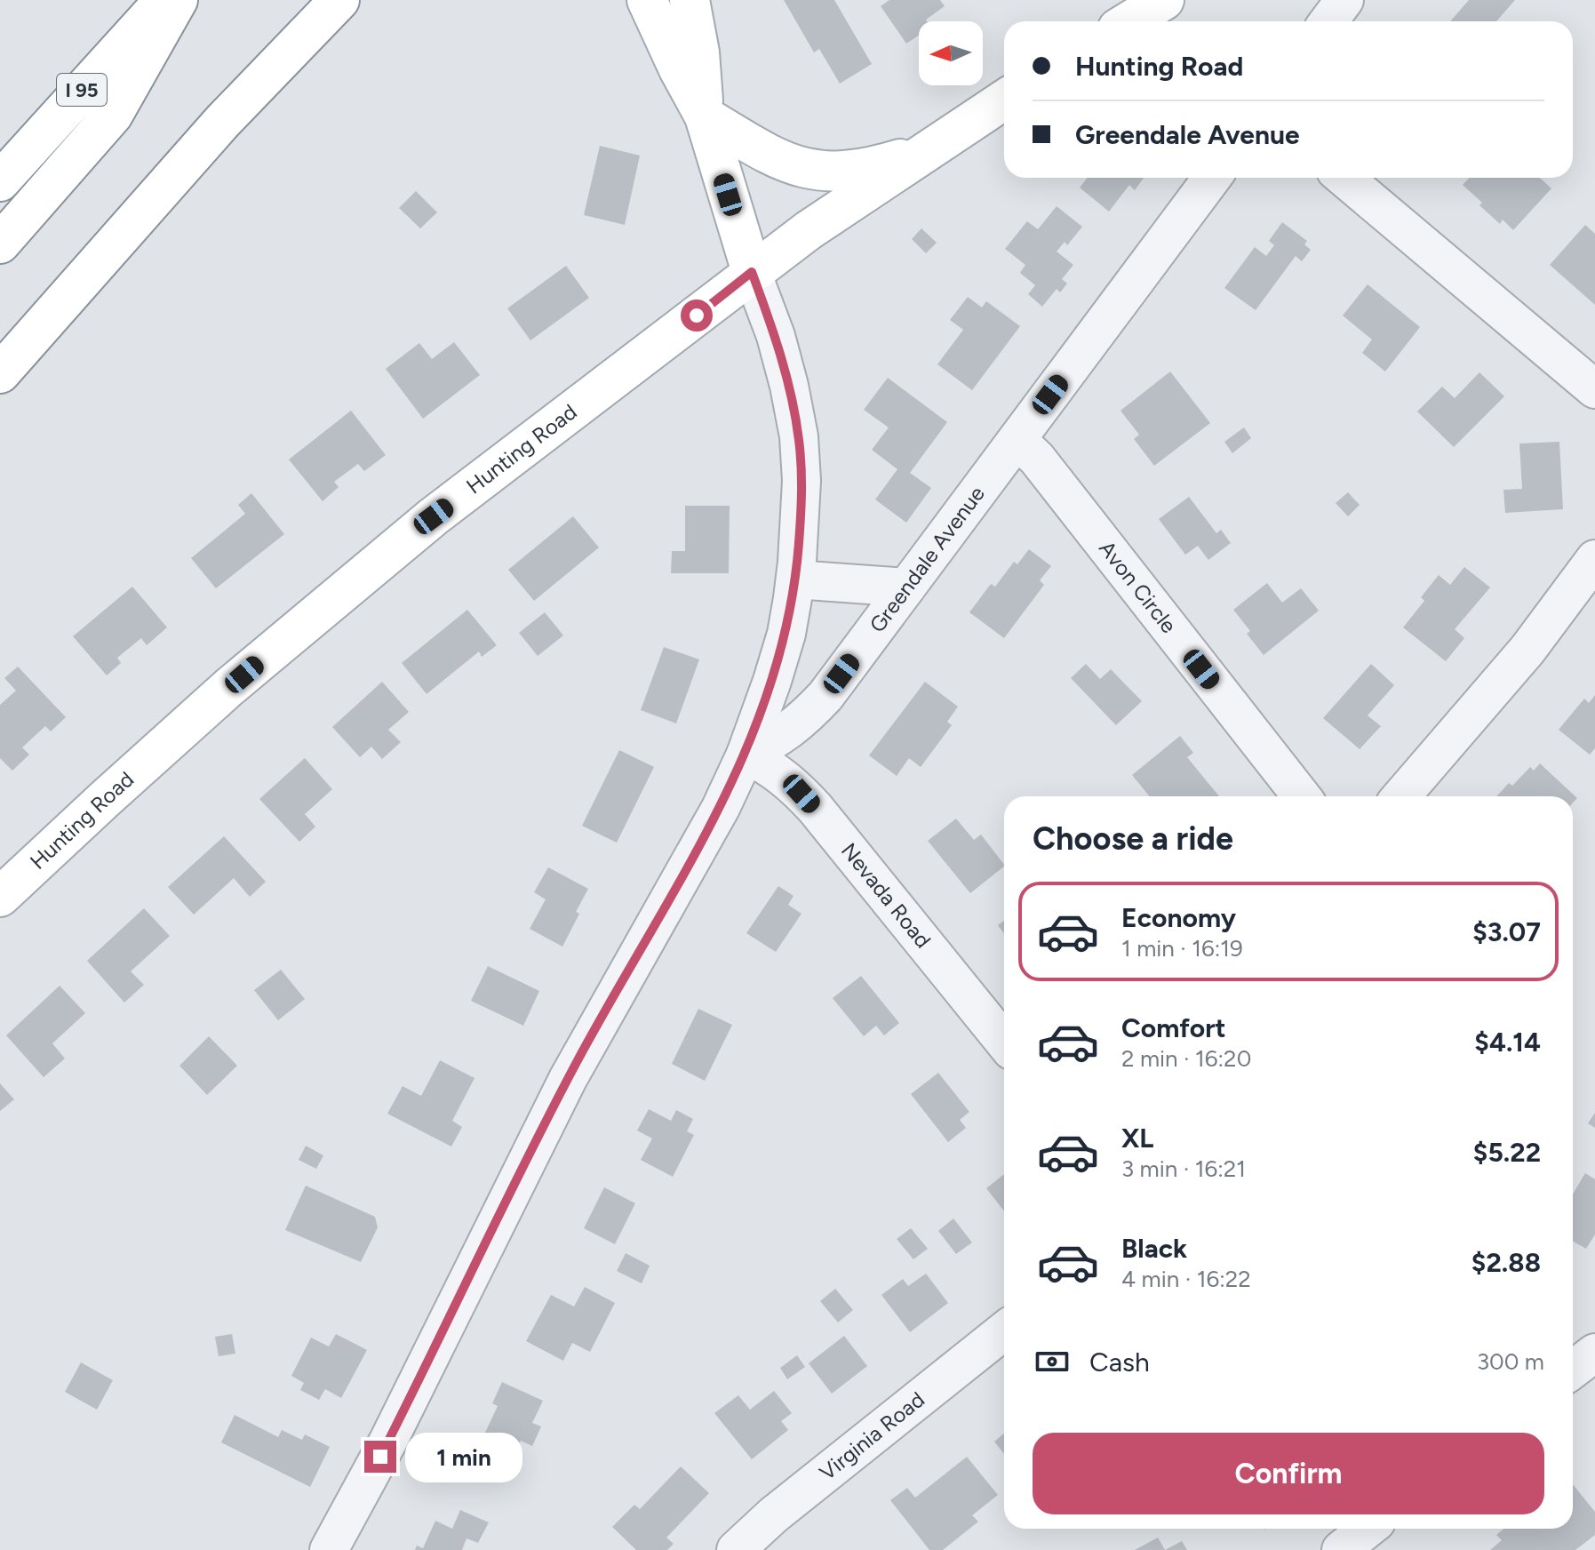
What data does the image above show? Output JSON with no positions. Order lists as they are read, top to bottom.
{
  "streets": {
    "main road": ["I 95", "Hunting Road"],
    "street": [
      "Greendale Avenue",
      "Avon Circle",
      "Nevada Road",
      "Virginia Road"
    ]
  },
  "crossings": [
    ["Greendale Avenue", "Avon Circle"],
    ["Greendale Avenue", "Nevada Road"]
  ],
  "north": "left",
  "page": {
    "banner": ["Hunting Road", "Greendale Avenue"],
    "heading": "Choose a ride",
    "list": [
      {
        "name": "Economy",
        "note": "1 min · 16:19",
        "value": "$3.07"
      },
      {
        "name": "Comfort",
        "note": "2 min · 16:20",
        "value": "$4.14"
      },
      {
        "name": "XL",
        "note": "3 min · 16:21",
        "value": "$5.22"
      },
      {
        "name": "Black",
        "note": "4 min · 16:22",
        "value": "$2.88"
      }
    ],
    "pay": ["Cash", "300 m"],
    "buttons": "Confirm",
    "bubble": "1 min"
  }
}
